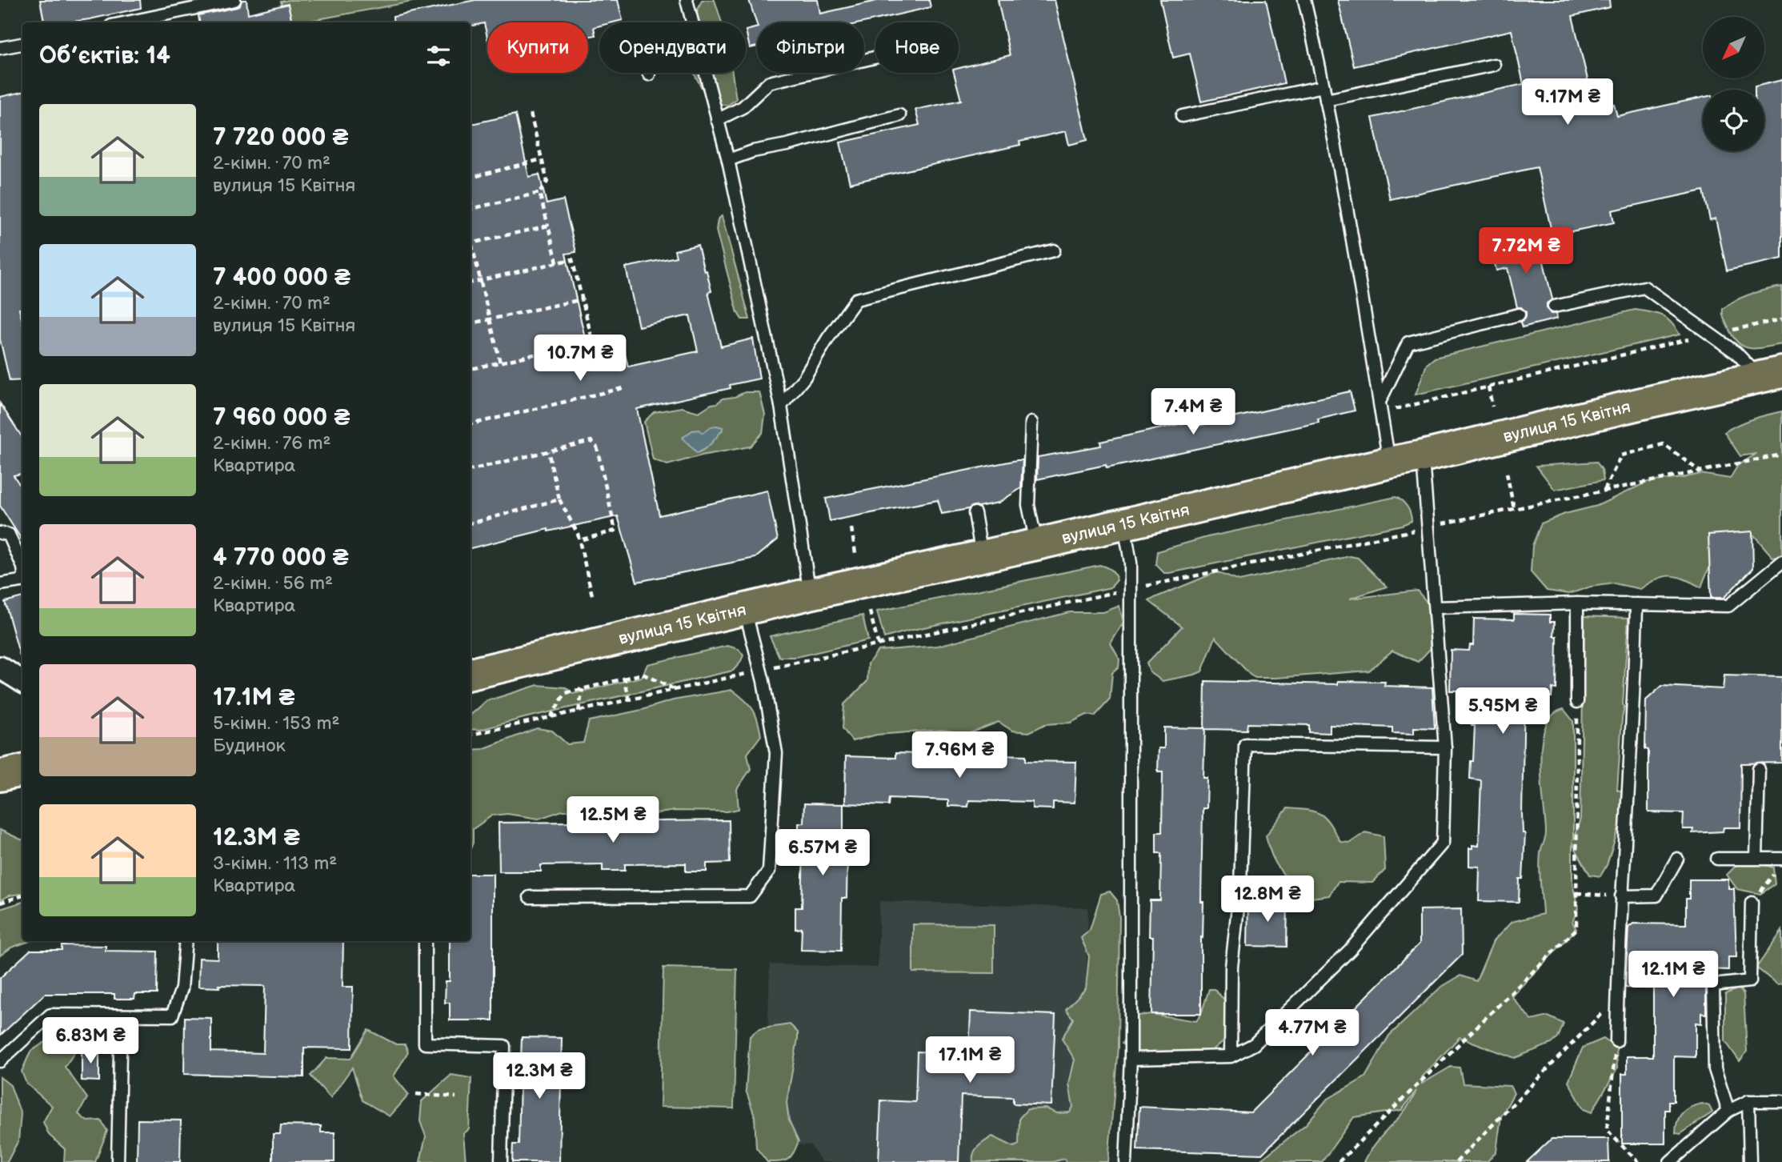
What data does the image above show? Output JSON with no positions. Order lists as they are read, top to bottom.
{
  "streets": {
    "highway": ["вулиця 15 Квітня"]
  },
  "north": "bottom left",
  "page": {
    "chip": [
      "Купити",
      "Орендувати",
      "Фільтри",
      "Нове"
    ],
    "heading": "Об’єктів: 14",
    "price": [
      "9.17M ₴",
      "7.72M ₴",
      "10.7M ₴",
      "7.4M ₴",
      "5.95M ₴",
      "7.96M ₴",
      "12.5M ₴",
      "6.57M ₴",
      "12.8M ₴",
      "12.1M ₴",
      "4.77M ₴",
      "6.83M ₴",
      "17.1M ₴",
      "12.3M ₴"
    ],
    "list": [
      {
        "name": "7 720 000 ₴",
        "note": "2-кімн. · 70 m² · вулиця 15 Квітня"
      },
      {
        "name": "7 400 000 ₴",
        "note": "2-кімн. · 70 m² · вулиця 15 Квітня"
      },
      {
        "name": "7 960 000 ₴",
        "note": "2-кімн. · 76 m² · Квартира"
      },
      {
        "name": "4 770 000 ₴",
        "note": "2-кімн. · 56 m² · Квартира"
      },
      {
        "name": "17.1M ₴",
        "note": "5-кімн. · 153 m² · Будинок"
      },
      {
        "name": "12.3M ₴",
        "note": "3-кімн. · 113 m² · Квартира"
      }
    ]
  }
}
